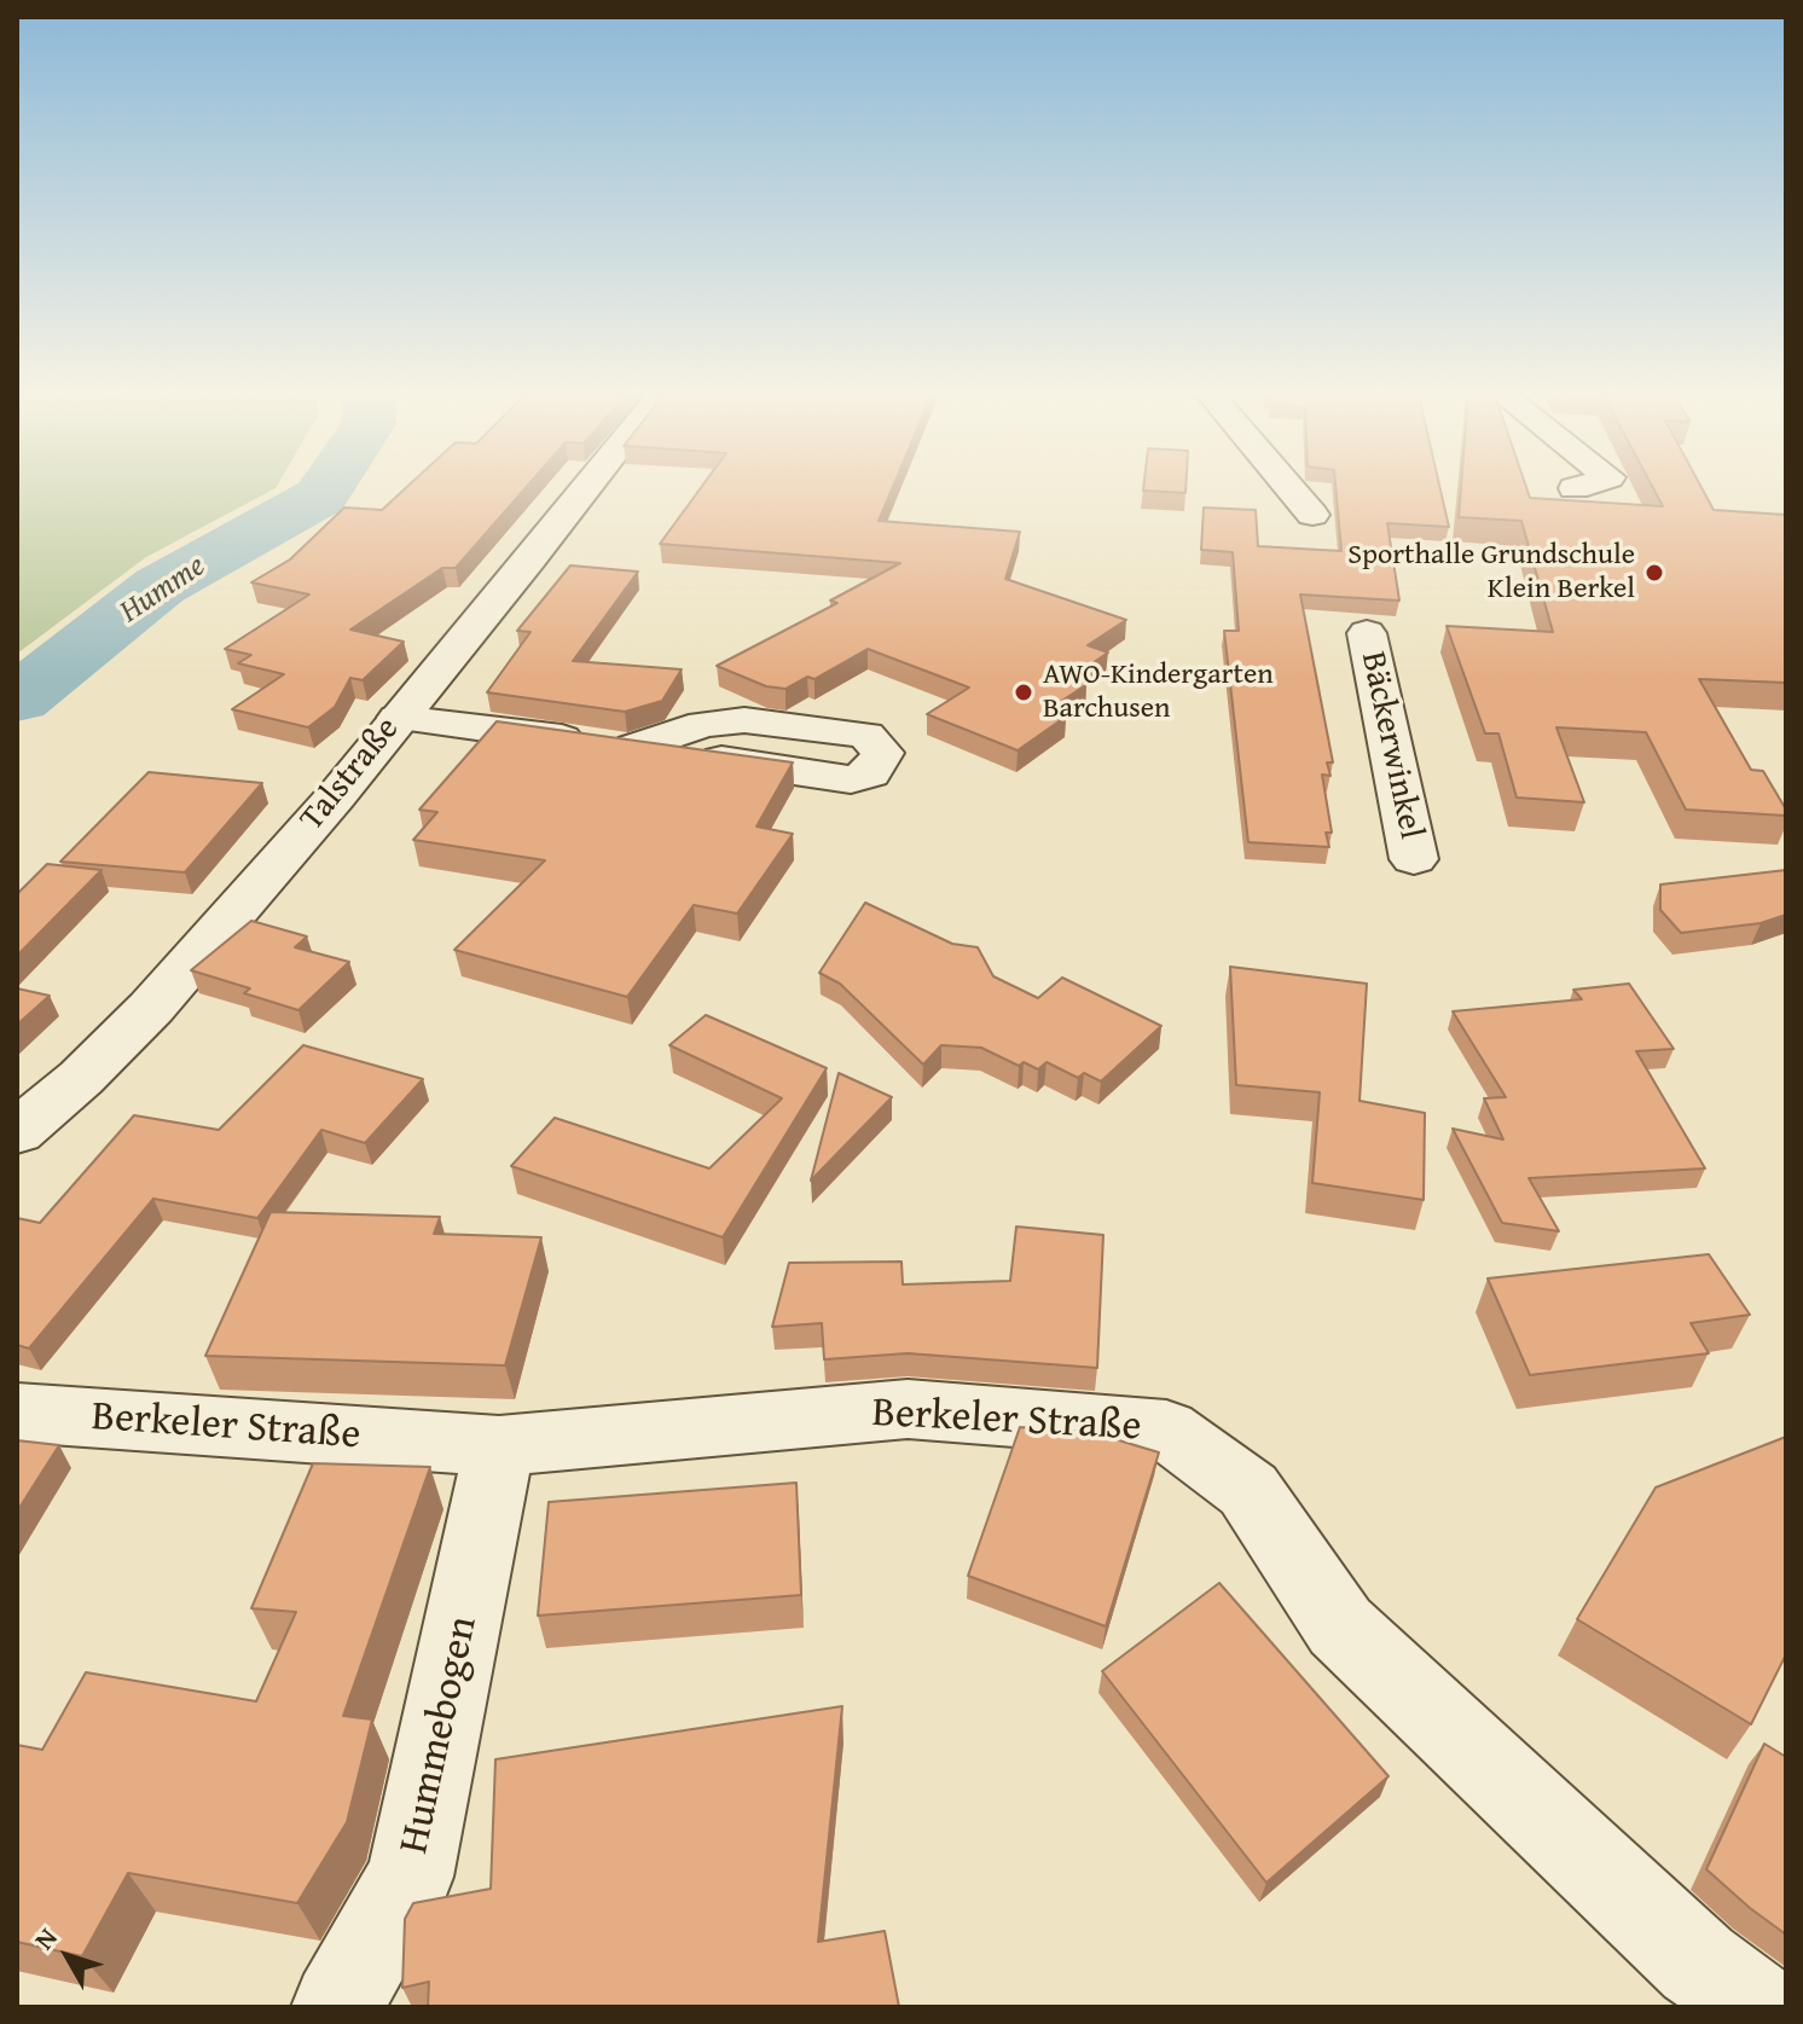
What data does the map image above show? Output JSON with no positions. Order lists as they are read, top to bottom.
{
  "streets": {
    "street": [
      "Bäckerwinkel",
      "Talstraße",
      "Berkeler Straße",
      "Hummebogen"
    ]
  },
  "crossings": [
    ["Berkeler Straße", "Hummebogen"]
  ],
  "water": ["Humme"],
  "places": ["Sporthalle Grundschule Klein Berkel", "AWO-Kindergarten Barchusen"],
  "north": "top left"
}
